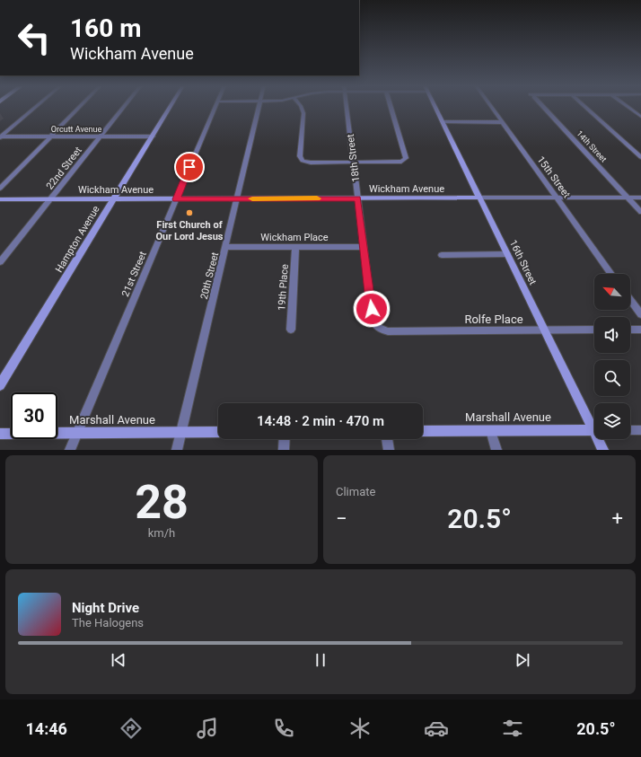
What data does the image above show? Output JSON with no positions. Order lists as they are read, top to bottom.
{
  "streets": {
    "street": [
      "Orcutt Avenue",
      "14th Street",
      "18th Street",
      "22nd Street",
      "15th Street",
      "Wickham Avenue",
      "Wickham Place",
      "Hampton Avenue",
      "16th Street",
      "21st Street",
      "20th Street",
      "19th Place",
      "Rolfe Place",
      "Marshall Avenue"
    ]
  },
  "crossings": [
    ["Orcutt Avenue", "22nd Street"],
    ["Orcutt Avenue", "Hampton Avenue"],
    ["14th Street", "Wickham Avenue"],
    ["18th Street", "Wickham Avenue"],
    ["18th Street", "Wickham Place"],
    ["18th Street", "Rolfe Place"],
    ["22nd Street", "Wickham Avenue"],
    ["15th Street", "Wickham Avenue"],
    ["Wickham Avenue", "Hampton Avenue"],
    ["Wickham Avenue", "16th Street"],
    ["Wickham Avenue", "21st Street"],
    ["Wickham Avenue", "20th Street"],
    ["Wickham Place", "20th Street"],
    ["Wickham Place", "19th Place"],
    ["16th Street", "Rolfe Place"],
    ["21st Street", "Marshall Avenue"],
    ["20th Street", "Marshall Avenue"]
  ],
  "places": ["First Church of Our Lord Jesus"],
  "north": "top left",
  "page": {
    "turn": ["160 m", "Wickham Avenue"],
    "limit": "30",
    "trip": "14:48 · 2 min · 470 m",
    "tile": [
      ["28", "km/h"],
      "Climate"
    ],
    "heat": ["−", "20.5°", "+"],
    "song": ["Night Drive", "The Halogens"],
    "tabs": ["14:46", "20.5°"]
  }
}
